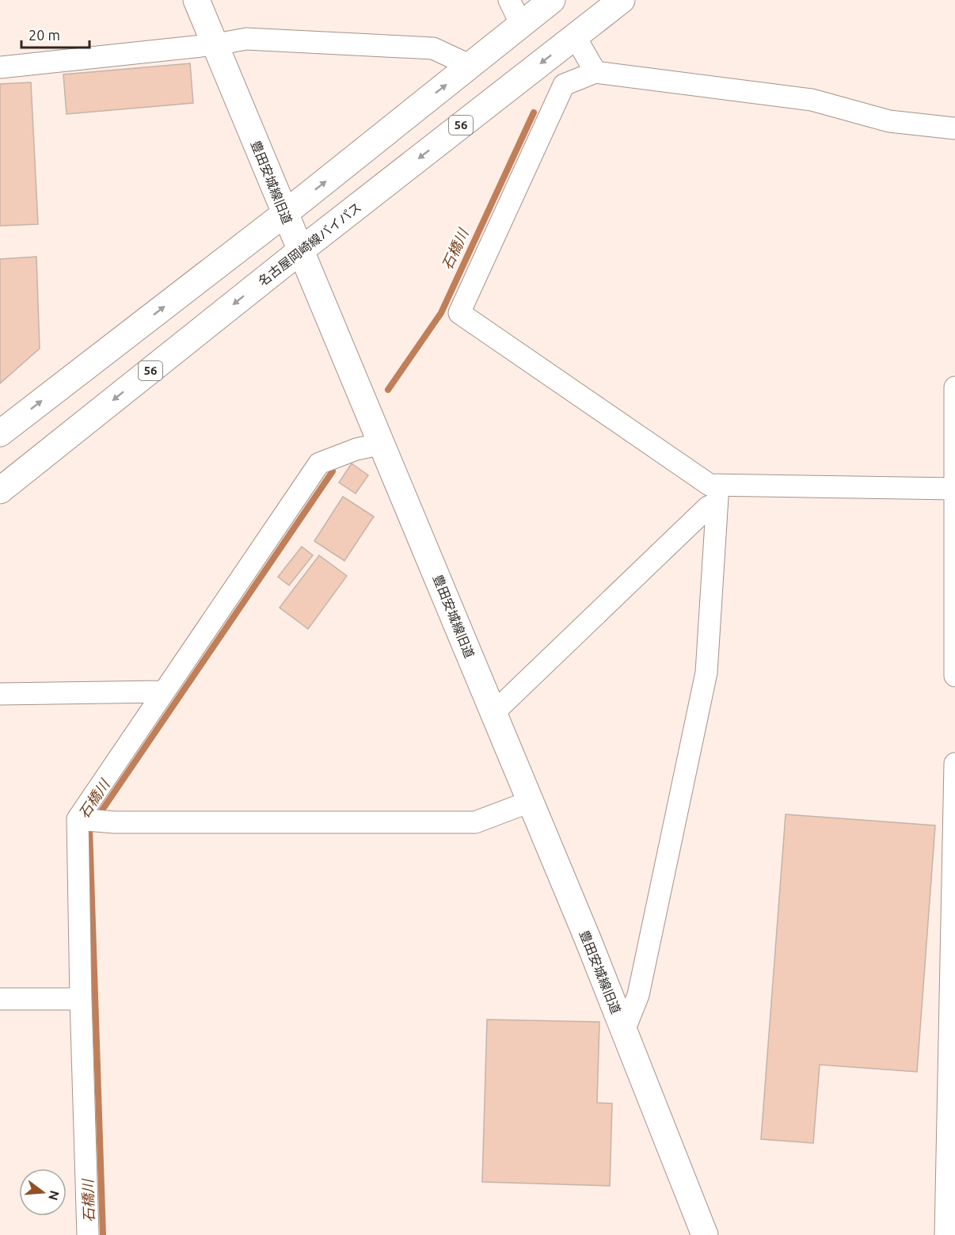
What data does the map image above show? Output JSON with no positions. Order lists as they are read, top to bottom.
{
  "streets": {
    "main road": ["56", "豊田安城線旧道", "名古屋岡崎線バイパス"]
  },
  "crossings": [
    ["豊田安城線旧道", "名古屋岡崎線バイパス"]
  ],
  "water": ["石橋川"],
  "scale_bar": "20 m",
  "north": "right"
}
